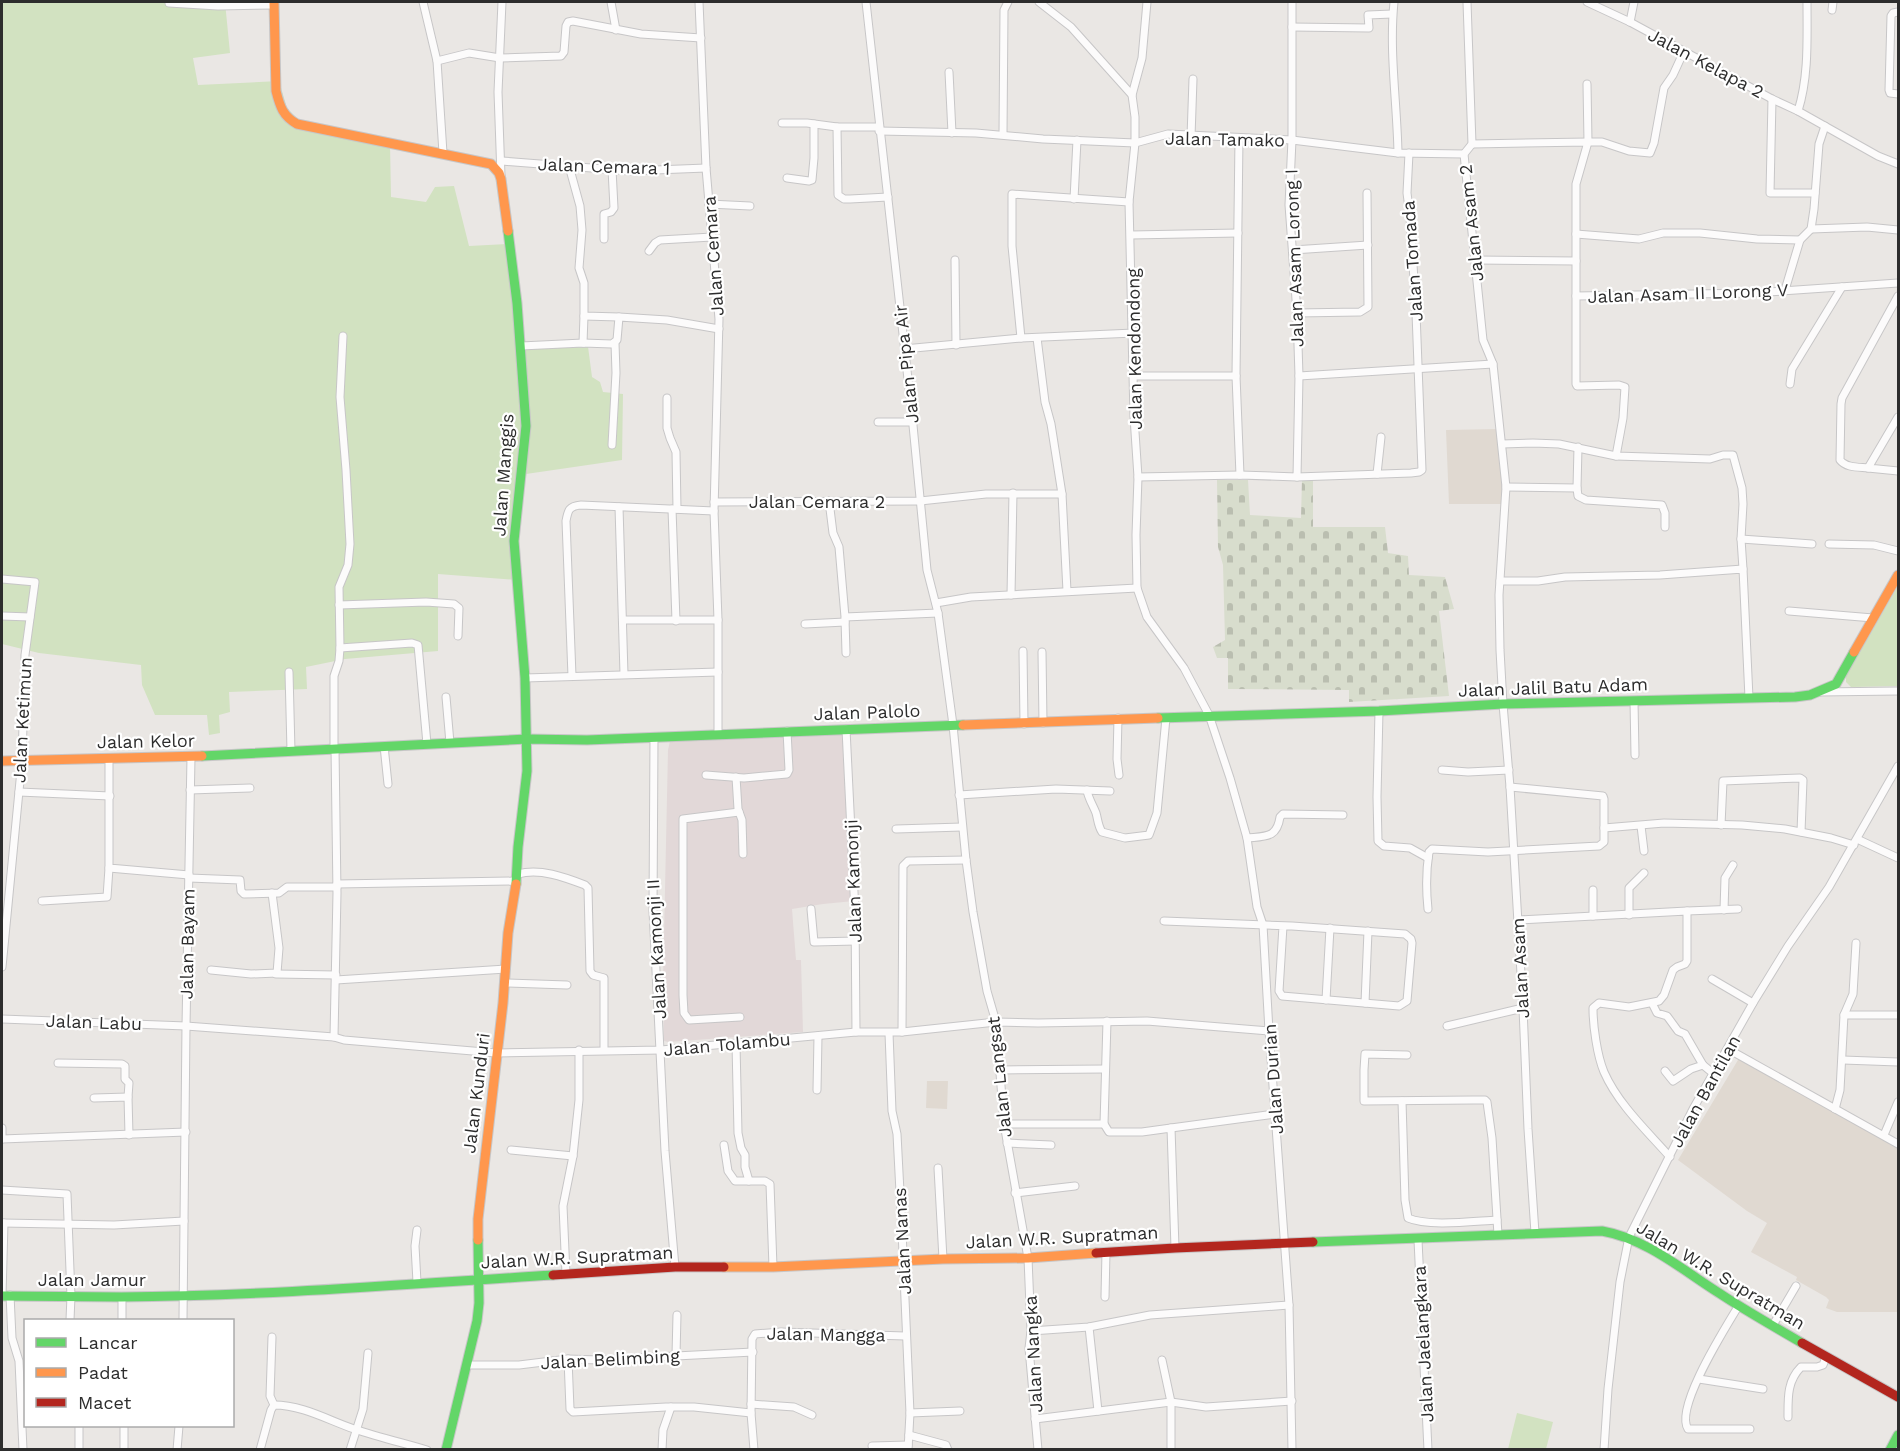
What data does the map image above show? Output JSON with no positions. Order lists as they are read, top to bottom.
{
  "streets": {
    "main road": [
      "Jalan Manggis",
      "Jalan Jalil Batu Adam",
      "Jalan Palolo",
      "Jalan Kelor",
      "Jalan Kunduri",
      "Jalan W.R. Supratman",
      "Jalan Jamur"
    ],
    "street": [
      "Jalan Kelapa 2",
      "Jalan Tamako",
      "Jalan Cemara 1",
      "Jalan Asam 2",
      "Jalan Cemara",
      "Jalan Asam Lorong I",
      "Jalan Tomada",
      "Jalan Asam II Lorong V",
      "Jalan Kendondong",
      "Jalan Pipa Air",
      "Jalan Cemara 2",
      "Jalan Ketimun",
      "Jalan Kamonji",
      "Jalan Bayam",
      "Jalan Kamonji II",
      "Jalan Asam",
      "Jalan Labu",
      "Jalan Tolambu",
      "Jalan Langsat",
      "Jalan Durian",
      "Jalan Bantilan",
      "Jalan Nanas",
      "Jalan Mangga",
      "Jalan Jaelangkara",
      "Jalan Nangka",
      "Jalan Belimbing"
    ]
  },
  "crossings": [
    ["Jalan Tamako", "Jalan Asam 2"],
    ["Jalan Tamako", "Jalan Asam Lorong I"],
    ["Jalan Tamako", "Jalan Tomada"],
    ["Jalan Tamako", "Jalan Kendondong"],
    ["Jalan Tamako", "Jalan Pipa Air"],
    ["Jalan Cemara 1", "Jalan Cemara"],
    ["Jalan Cemara 1", "Jalan Manggis"],
    ["Jalan Asam 2", "Jalan Asam II Lorong V"],
    ["Jalan Asam 2", "Jalan Jalil Batu Adam"],
    ["Jalan Asam 2", "Jalan Asam"],
    ["Jalan Cemara", "Jalan Cemara 2"],
    ["Jalan Cemara", "Jalan Palolo"],
    ["Jalan Kendondong", "Jalan Jalil Batu Adam"],
    ["Jalan Kendondong", "Jalan Palolo"],
    ["Jalan Kendondong", "Jalan Durian"],
    ["Jalan Pipa Air", "Jalan Cemara 2"],
    ["Jalan Pipa Air", "Jalan Palolo"],
    ["Jalan Pipa Air", "Jalan Langsat"],
    ["Jalan Manggis", "Jalan Palolo"],
    ["Jalan Manggis", "Jalan Kelor"],
    ["Jalan Manggis", "Jalan Kunduri"],
    ["Jalan Jalil Batu Adam", "Jalan Palolo"],
    ["Jalan Jalil Batu Adam", "Jalan Asam"],
    ["Jalan Jalil Batu Adam", "Jalan Durian"],
    ["Jalan Palolo", "Jalan Kelor"],
    ["Jalan Palolo", "Jalan Kamonji"],
    ["Jalan Palolo", "Jalan Kamonji II"],
    ["Jalan Palolo", "Jalan Langsat"],
    ["Jalan Palolo", "Jalan Durian"],
    ["Jalan Palolo", "Jalan Kunduri"],
    ["Jalan Ketimun", "Jalan Kelor"],
    ["Jalan Kelor", "Jalan Bayam"],
    ["Jalan Kelor", "Jalan Kunduri"],
    ["Jalan Kamonji", "Jalan Tolambu"],
    ["Jalan Bayam", "Jalan Labu"],
    ["Jalan Bayam", "Jalan Tolambu"],
    ["Jalan Bayam", "Jalan W.R. Supratman"],
    ["Jalan Bayam", "Jalan Jamur"],
    ["Jalan Kamonji II", "Jalan Tolambu"],
    ["Jalan Kamonji II", "Jalan W.R. Supratman"],
    ["Jalan Asam", "Jalan W.R. Supratman"],
    ["Jalan Labu", "Jalan Tolambu"],
    ["Jalan Tolambu", "Jalan Langsat"],
    ["Jalan Tolambu", "Jalan Durian"],
    ["Jalan Tolambu", "Jalan Kunduri"],
    ["Jalan Tolambu", "Jalan Nanas"],
    ["Jalan Langsat", "Jalan W.R. Supratman"],
    ["Jalan Langsat", "Jalan Nangka"],
    ["Jalan Durian", "Jalan W.R. Supratman"],
    ["Jalan Bantilan", "Jalan W.R. Supratman"],
    ["Jalan Kunduri", "Jalan W.R. Supratman"],
    ["Jalan Kunduri", "Jalan Belimbing"],
    ["Jalan W.R. Supratman", "Jalan Nanas"],
    ["Jalan W.R. Supratman", "Jalan Jamur"],
    ["Jalan W.R. Supratman", "Jalan Jaelangkara"],
    ["Jalan W.R. Supratman", "Jalan Nangka"],
    ["Jalan Nanas", "Jalan Mangga"],
    ["Jalan Mangga", "Jalan Belimbing"]
  ],
  "legend": ["Lancar", "Padat", "Macet"]
}
